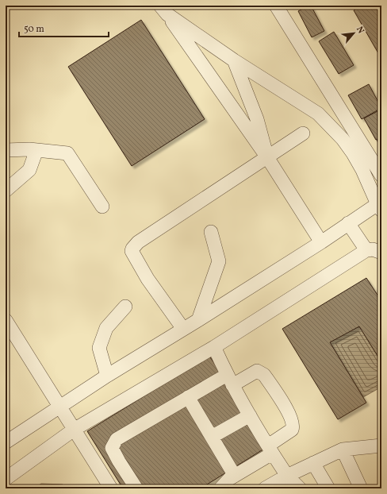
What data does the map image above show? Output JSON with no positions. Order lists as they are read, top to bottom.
{
  "scale_bar": "50 m",
  "north": "top right"
}
